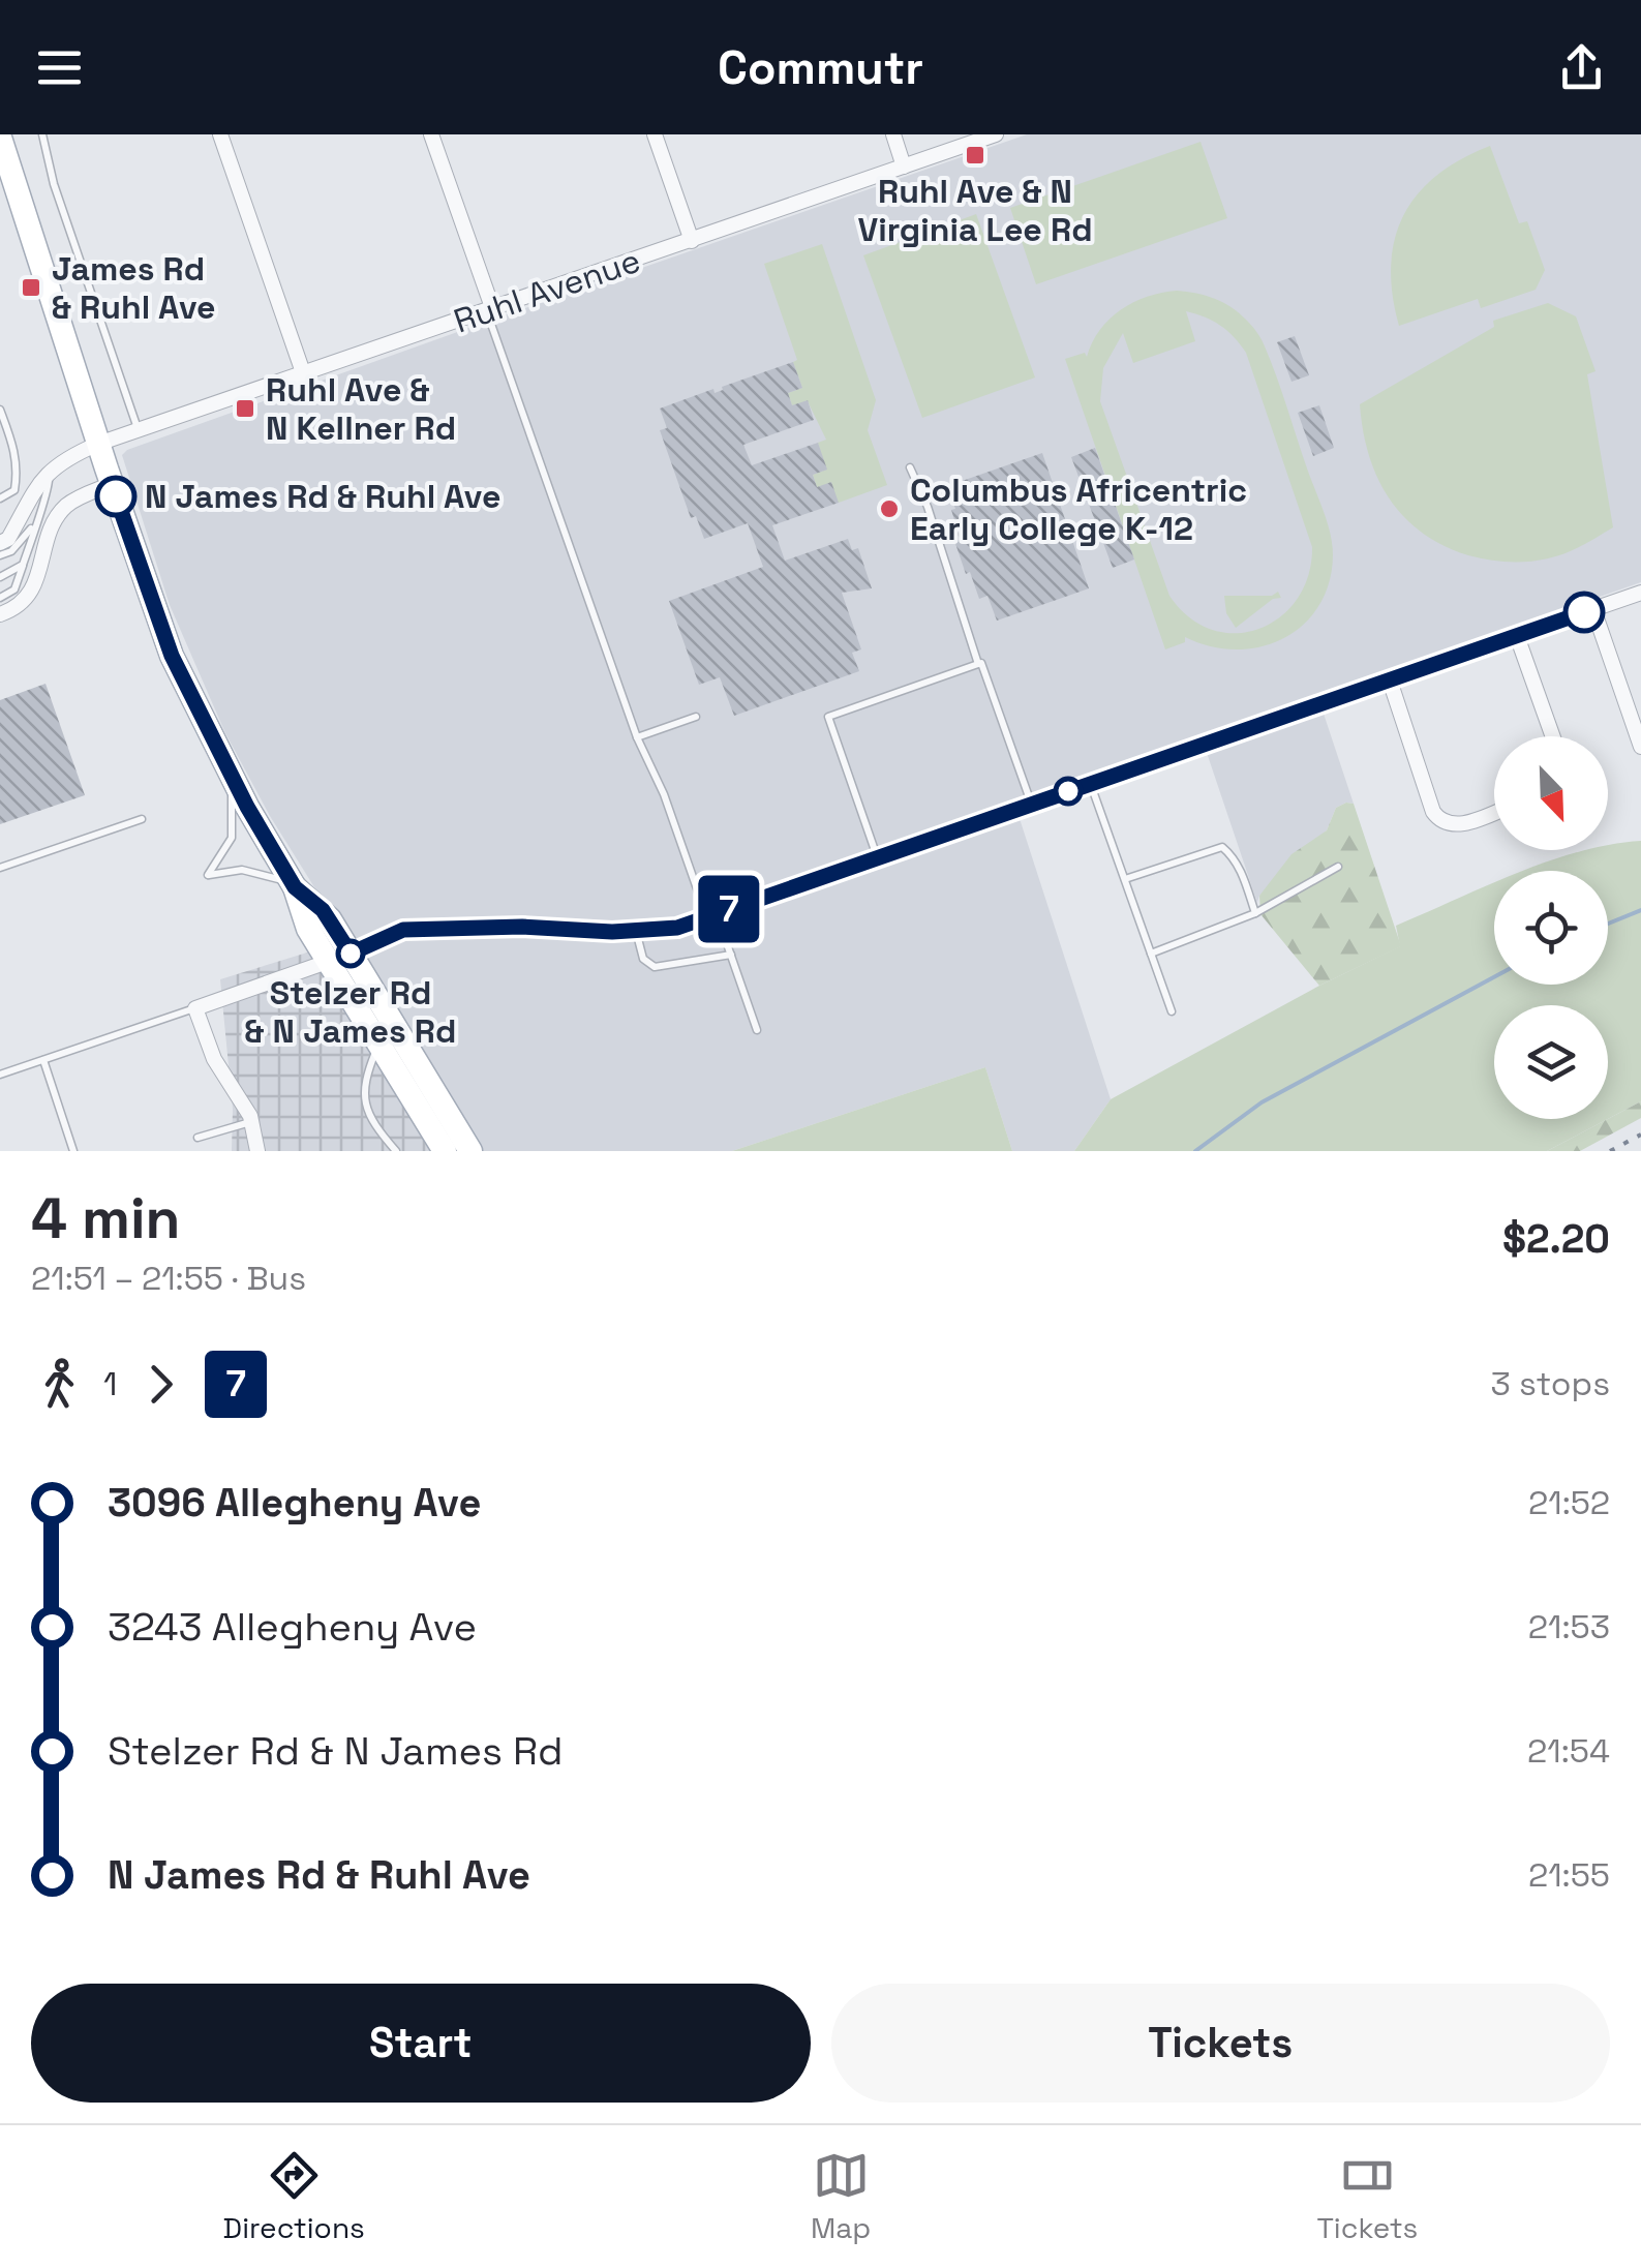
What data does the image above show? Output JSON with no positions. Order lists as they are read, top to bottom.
{
  "streets": {
    "street": ["Ruhl Avenue"]
  },
  "places": {
    "transit": ["Ruhl Ave & N Virginia Lee Rd", "James Rd & Ruhl Ave", "Ruhl Ave & N Kellner Rd"],
    "other": ["N James Rd & Ruhl Ave", "Columbus Africentric Early College K-12", "Stelzer Rd & N James Rd"]
  },
  "lines": ["bus line 7"],
  "north": "bottom right",
  "page": {
    "header": "Commutr",
    "on_map": "7",
    "heading": ["4 min", "21:51 – 21:55 · Bus", "$2.20"],
    "legs": ["1", "7", "3 stops"],
    "list": [
      {
        "name": "3096 Allegheny Ave",
        "value": "21:52"
      },
      {
        "name": "3243 Allegheny Ave",
        "value": "21:53"
      },
      {
        "name": "Stelzer Rd & N James Rd",
        "value": "21:54"
      },
      {
        "name": "N James Rd & Ruhl Ave",
        "value": "21:55"
      }
    ],
    "buttons": ["Start", "Tickets"],
    "tabs": ["Directions", "Map", "Tickets"]
  }
}
